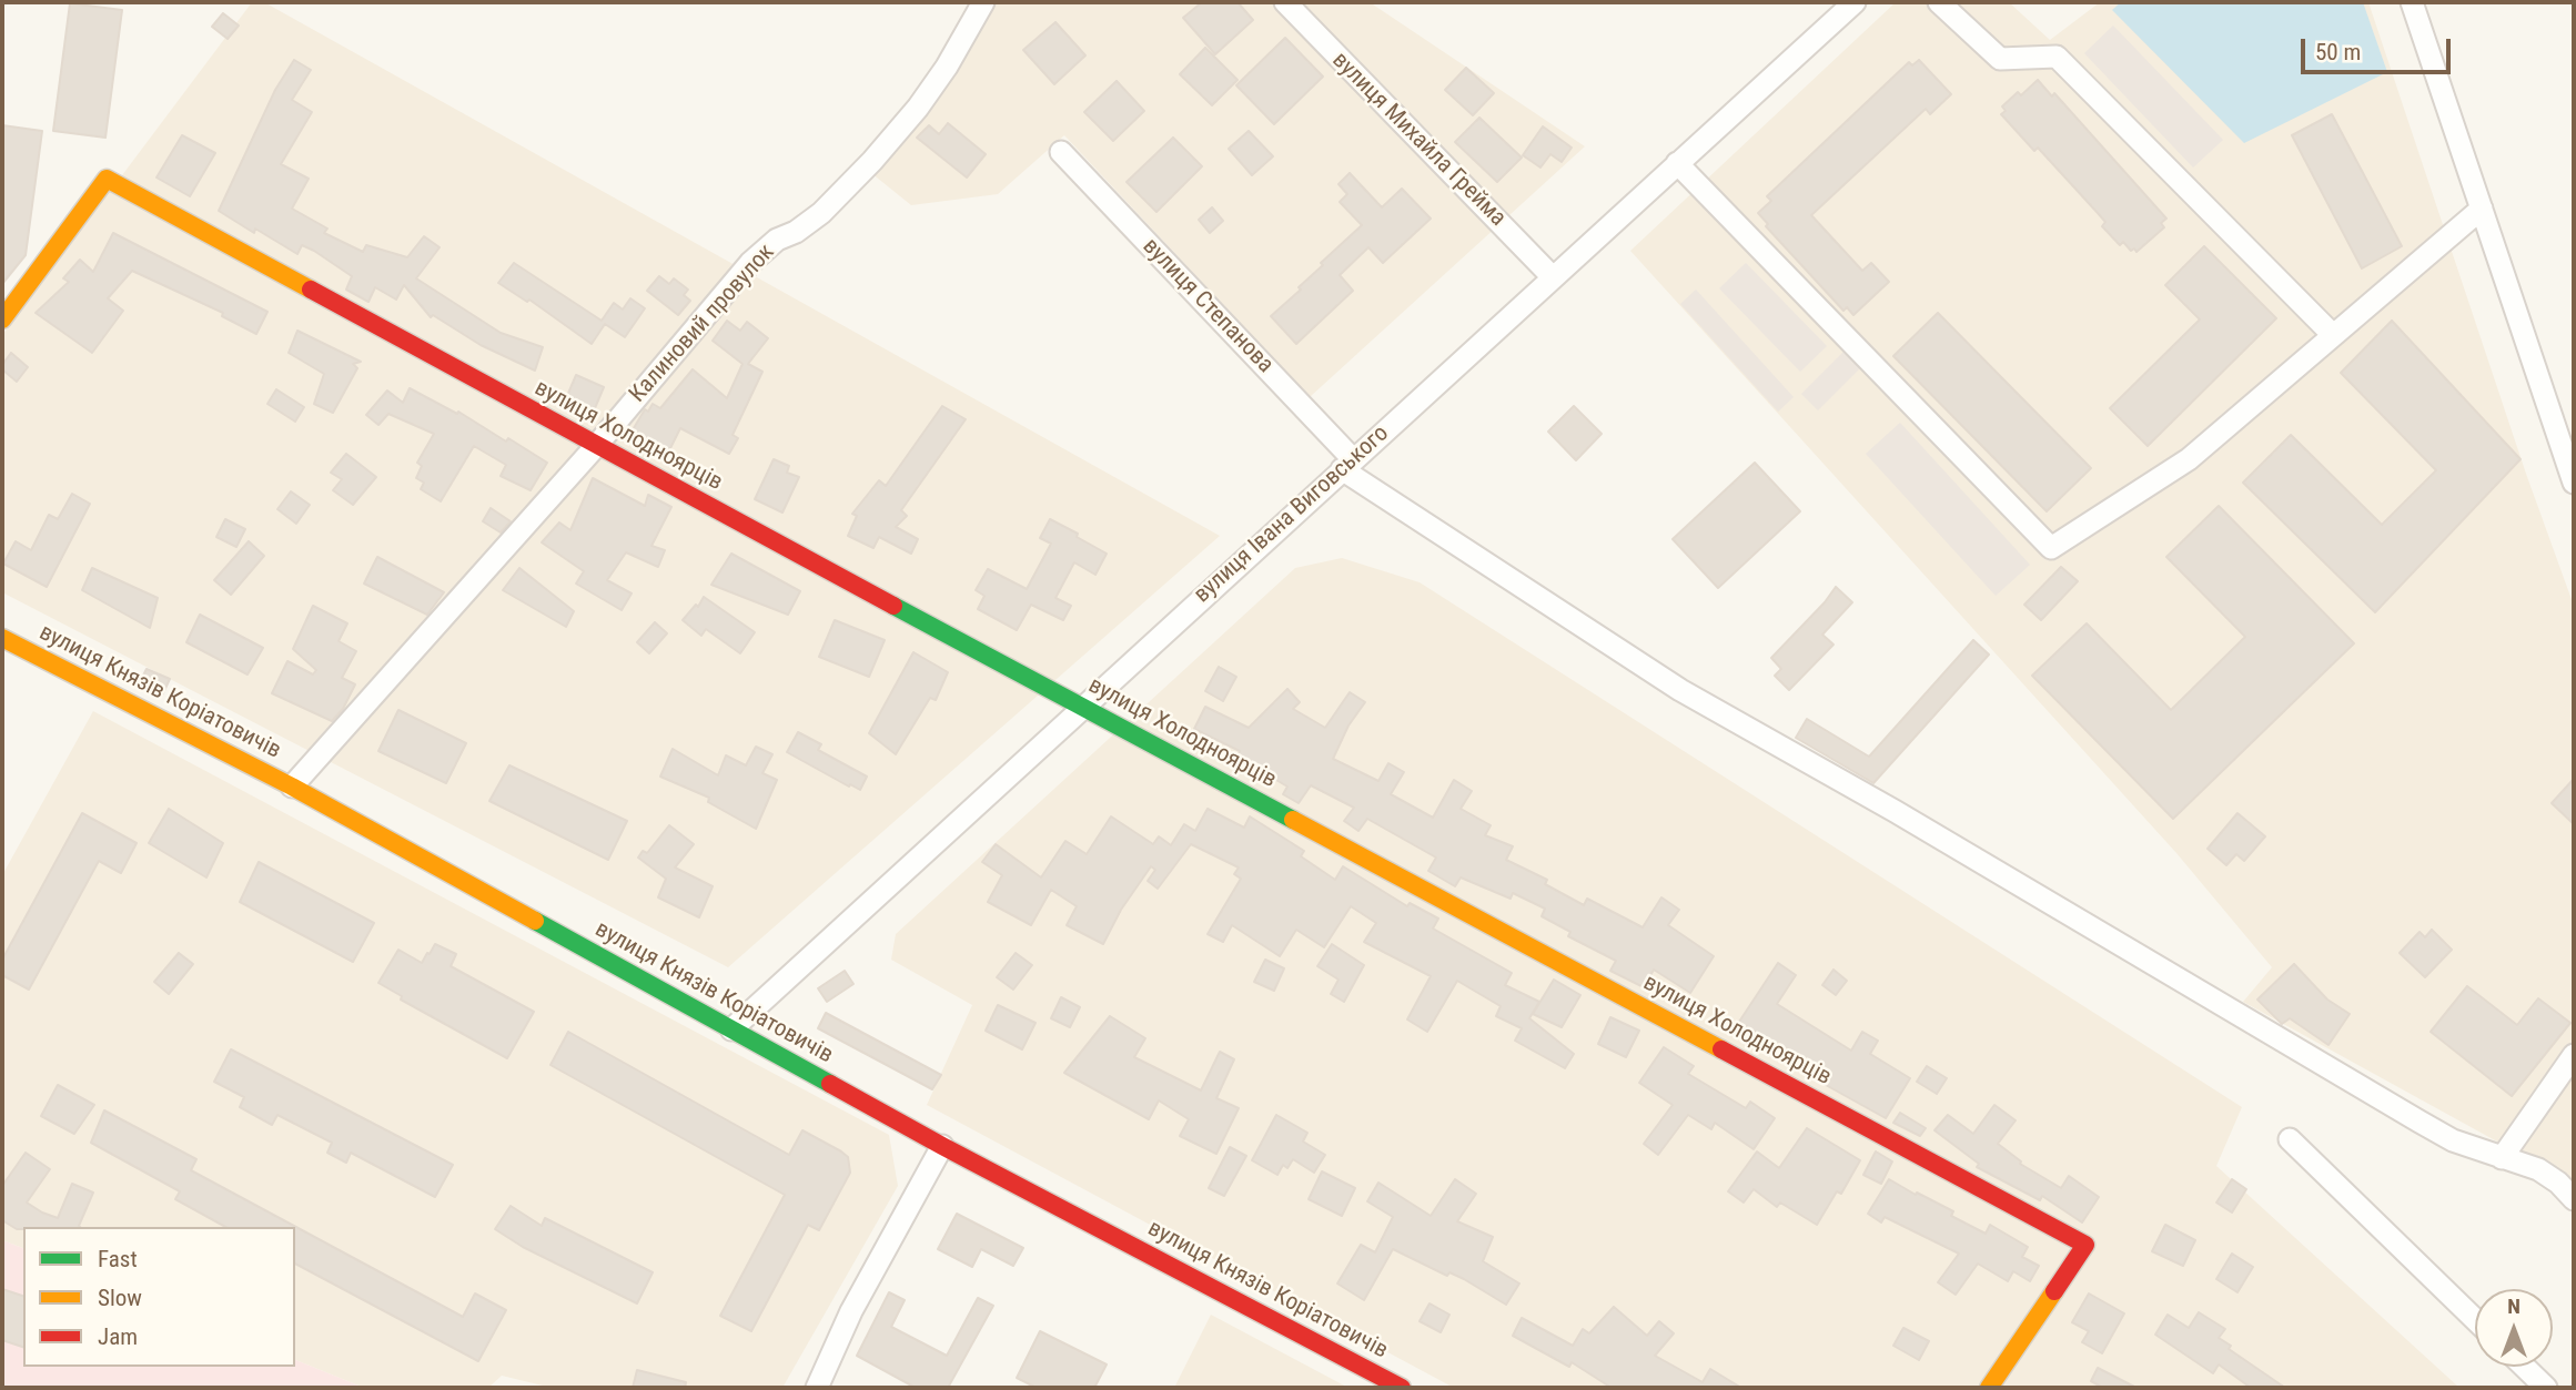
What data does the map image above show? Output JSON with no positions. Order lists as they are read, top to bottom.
{
  "streets": {
    "street": [
      "вулиця Михайла Грейма",
      "вулиця Степанова",
      "Калиновий провулок",
      "вулиця Холодноярців",
      "вулиця Івана Виговського",
      "вулиця Князів Коріатовичів"
    ]
  },
  "crossings": [
    ["вулиця Михайла Грейма", "вулиця Івана Виговського"],
    ["вулиця Степанова", "вулиця Івана Виговського"],
    ["Калиновий провулок", "вулиця Холодноярців"],
    ["Калиновий провулок", "вулиця Князів Коріатовичів"],
    ["вулиця Холодноярців", "вулиця Івана Виговського"],
    ["вулиця Івана Виговського", "вулиця Князів Коріатовичів"]
  ],
  "legend": ["Fast", "Slow", "Jam"],
  "scale_bar": "50 m",
  "north": "top"
}
